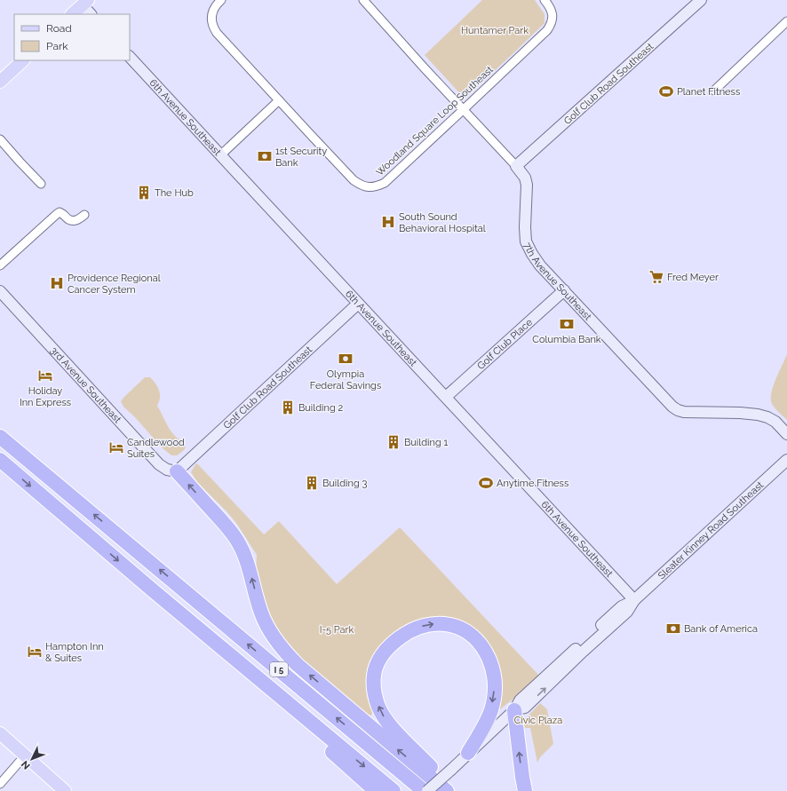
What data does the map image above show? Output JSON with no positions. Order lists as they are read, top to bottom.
{
  "streets": {
    "highway": ["I 5"],
    "street": [
      "Golf Club Road Southeast",
      "6th Avenue Southeast",
      "Woodland Square Loop Southeast",
      "7th Avenue Southeast",
      "Golf Club Place",
      "3rd Avenue Southeast",
      "Sleater Kinney Road Southeast"
    ]
  },
  "crossings": [
    ["Golf Club Road Southeast", "6th Avenue Southeast"],
    ["Golf Club Road Southeast", "7th Avenue Southeast"],
    ["Golf Club Road Southeast", "3rd Avenue Southeast"],
    ["6th Avenue Southeast", "Golf Club Place"],
    ["6th Avenue Southeast", "Sleater Kinney Road Southeast"],
    ["Woodland Square Loop Southeast", "7th Avenue Southeast"],
    ["7th Avenue Southeast", "Golf Club Place"]
  ],
  "parks": ["Huntamer Park", "I-5 Park", "Civic Plaza"],
  "places": {
    "sports": ["Planet Fitness", "Anytime Fitness"],
    "bank": [
      "1st Security Bank",
      "Columbia Bank",
      "Olympia Federal Savings",
      "Bank of America"
    ],
    "building": [
      "The Hub",
      "Building 2",
      "Building 1",
      "Building 3"
    ],
    "hospital": ["South Sound Behavioral Hospital", "Providence Regional Cancer System"],
    "supermarket": ["Fred Meyer"],
    "hotel": ["Holiday Inn Express", "Candlewood Suites", "Hampton Inn & Suites"]
  },
  "legend": ["Road", "Park"],
  "north": "bottom left"
}
